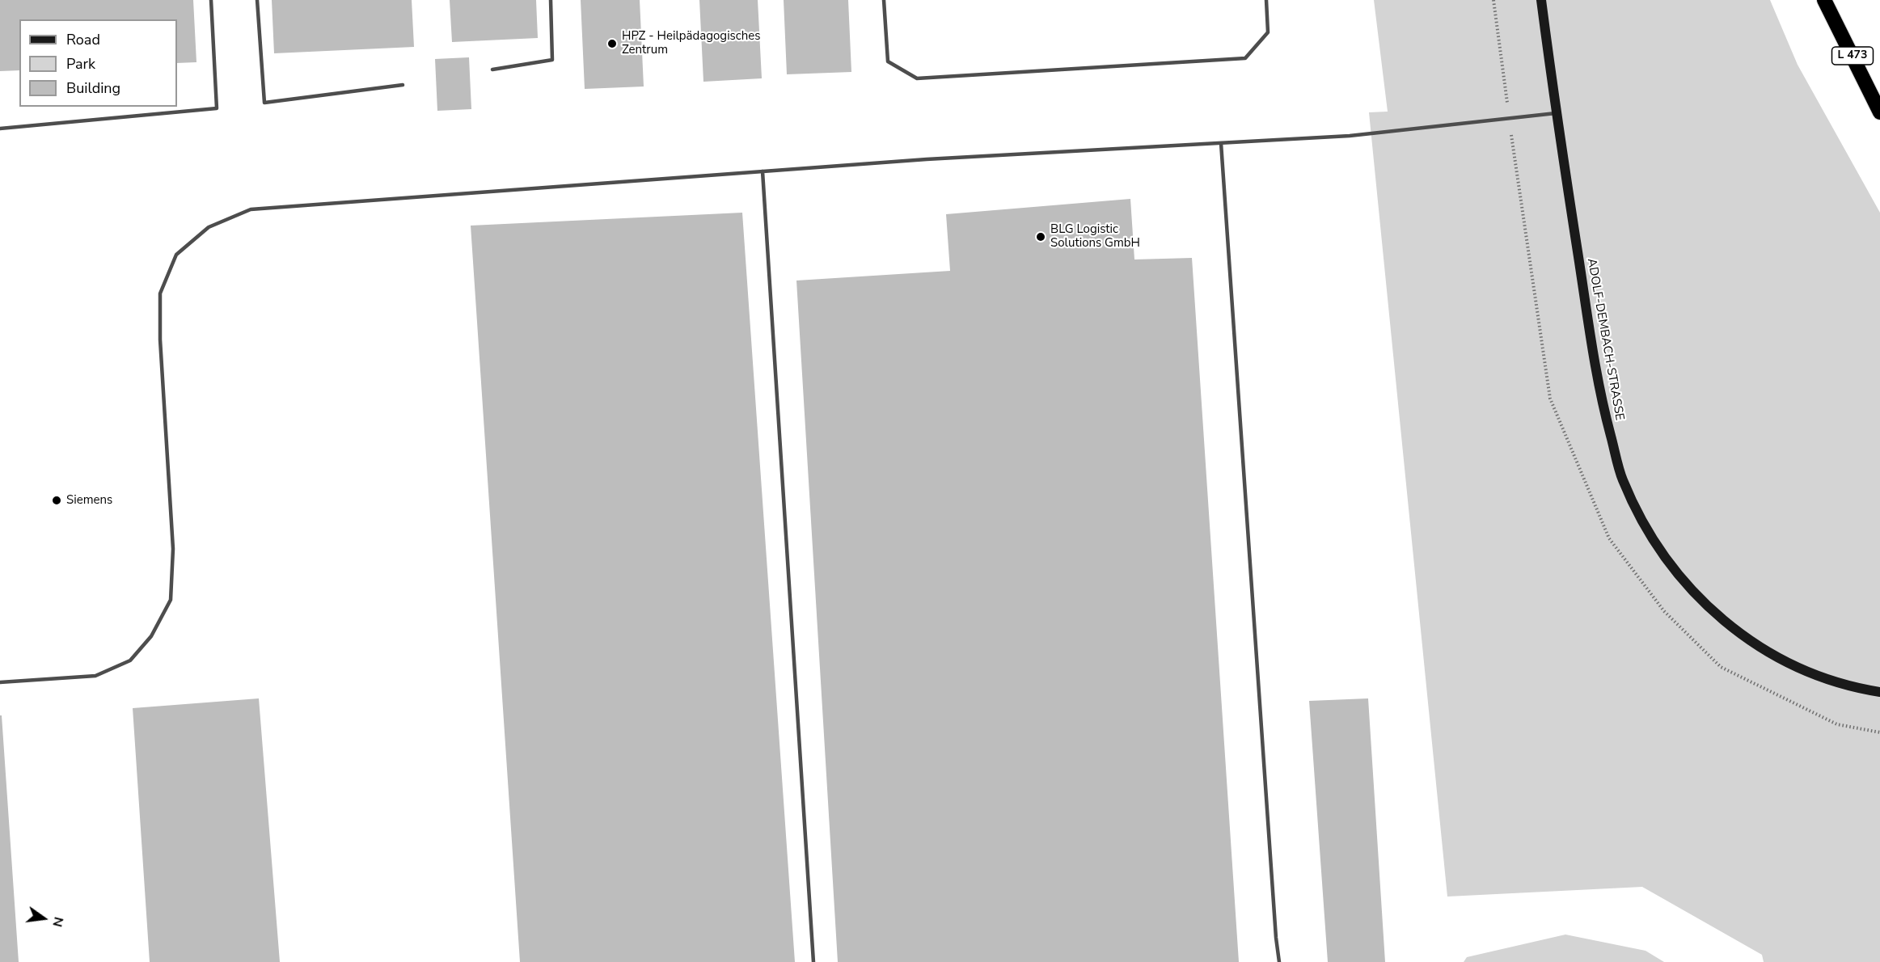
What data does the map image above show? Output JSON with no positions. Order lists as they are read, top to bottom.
{
  "streets": {
    "highway": ["L 473"],
    "main road": ["ADOLF-DEMBACH-STRASSE"]
  },
  "places": ["HPZ - Heilpädagogisches Zentrum", "BLG Logistic Solutions GmbH", "Siemens"],
  "legend": ["Road", "Park", "Building"],
  "north": "right"
}
